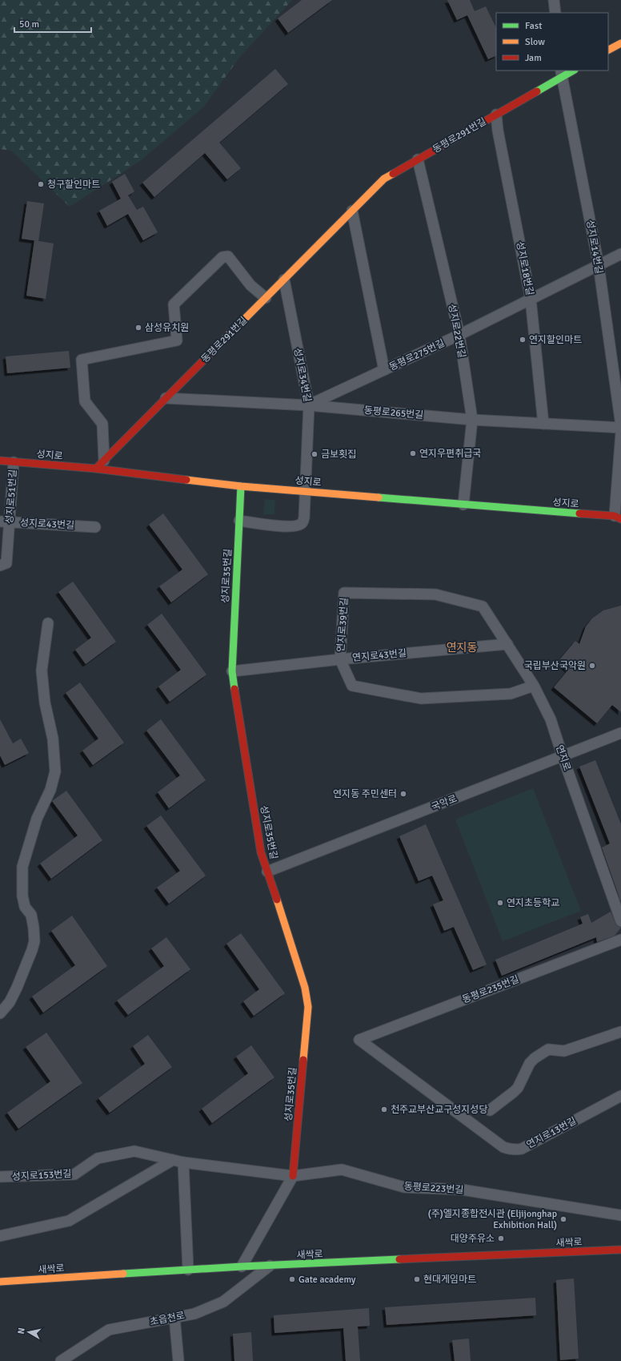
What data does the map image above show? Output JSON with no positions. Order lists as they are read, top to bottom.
{
  "streets": {
    "main road": [
      "동평로291번길",
      "성지로",
      "성지로35번길",
      "새싹로"
    ],
    "street": [
      "성지로14번길",
      "성지로18번길",
      "성지로22번길",
      "동평로275번길",
      "성지로34번길",
      "동평로265번길",
      "성지로51번길",
      "성지로43번길",
      "연지로39번길",
      "연지로43번길",
      "연지로",
      "국악로",
      "동평로235번길",
      "연지로13번길",
      "성지로153번길",
      "동평로223번길",
      "초읍천로"
    ]
  },
  "crossings": [
    ["동평로291번길", "성지로14번길"],
    ["동평로291번길", "성지로18번길"],
    ["동평로291번길", "성지로22번길"],
    ["동평로291번길", "동평로275번길"],
    ["동평로291번길", "성지로34번길"],
    ["동평로291번길", "동평로265번길"],
    ["동평로291번길", "성지로"],
    ["성지로14번길", "동평로275번길"],
    ["성지로18번길", "동평로275번길"],
    ["성지로18번길", "동평로265번길"],
    ["성지로22번길", "동평로275번길"],
    ["성지로22번길", "동평로265번길"],
    ["성지로22번길", "성지로"],
    ["동평로275번길", "성지로34번길"],
    ["동평로275번길", "동평로265번길"],
    ["성지로34번길", "동평로265번길"],
    ["성지로34번길", "성지로"],
    ["성지로34번길", "성지로35번길"],
    ["성지로", "성지로51번길"],
    ["성지로", "성지로35번길"],
    ["성지로51번길", "성지로43번길"],
    ["성지로35번길", "연지로43번길"],
    ["성지로35번길", "국악로"],
    ["성지로35번길", "성지로153번길"],
    ["성지로35번길", "동평로223번길"],
    ["연지로39번길", "연지로43번길"],
    ["연지로39번길", "연지로"],
    ["연지로43번길", "연지로"],
    ["연지로", "국악로"],
    ["동평로235번길", "연지로13번길"],
    ["성지로153번길", "동평로223번길"],
    ["새싹로", "초읍천로"]
  ],
  "districts": ["연지동"],
  "places": [
    "청구할인마트",
    "삼성유치원",
    "연지할인마트",
    "연지우편취급국",
    "금보횟집",
    "국립부산국악원",
    "연지동 주민센터",
    "연지초등학교",
    "천주교부산교구성지성당",
    "(주)엘지종합전시관 (Eljijonghap Exhibition Hall)",
    "대양주유소",
    "Gate academy",
    "현대게임마트"
  ],
  "legend": ["Fast", "Slow", "Jam"],
  "scale_bar": "50 m",
  "north": "left"
}
